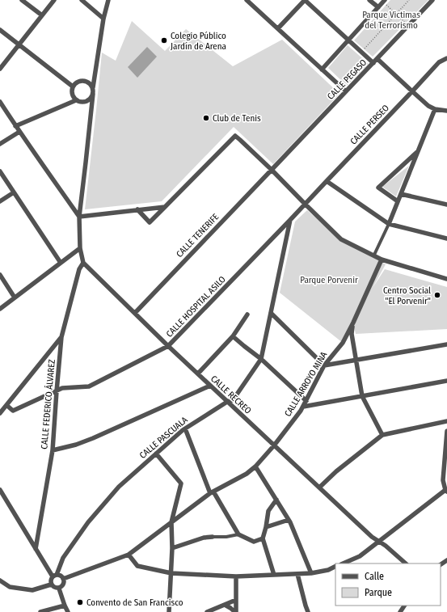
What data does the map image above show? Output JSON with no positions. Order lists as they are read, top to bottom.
{
  "streets": {
    "street": [
      "CALLE PEGASO",
      "CALLE PERSEO",
      "CALLE TENERIFE",
      "CALLE HOSPITAL ASILO",
      "CALLE ARROYO MINA",
      "CALLE RECREO",
      "CALLE FEDERICO ÁLVAREZ",
      "CALLE PASCUALA"
    ]
  },
  "crossings": [
    ["CALLE PEGASO", "CALLE TENERIFE"],
    ["CALLE PERSEO", "CALLE HOSPITAL ASILO"],
    ["CALLE TENERIFE", "CALLE RECREO"],
    ["CALLE HOSPITAL ASILO", "CALLE RECREO"],
    ["CALLE HOSPITAL ASILO", "CALLE FEDERICO ÁLVAREZ"],
    ["CALLE HOSPITAL ASILO", "CALLE PASCUALA"],
    ["CALLE ARROYO MINA", "CALLE RECREO"],
    ["CALLE ARROYO MINA", "CALLE PASCUALA"],
    ["CALLE RECREO", "CALLE FEDERICO ÁLVAREZ"],
    ["CALLE RECREO", "CALLE PASCUALA"]
  ],
  "parks": ["Parque Victimas del Terrorismo", "Parque Porvenir"],
  "places": [
    "Colegio Público Jardín de Arena",
    "Club de Tenis",
    "Centro Social \"El Porvenir\"",
    "Convento de San Francisco"
  ],
  "legend": ["Calle", "Parque"]
}
